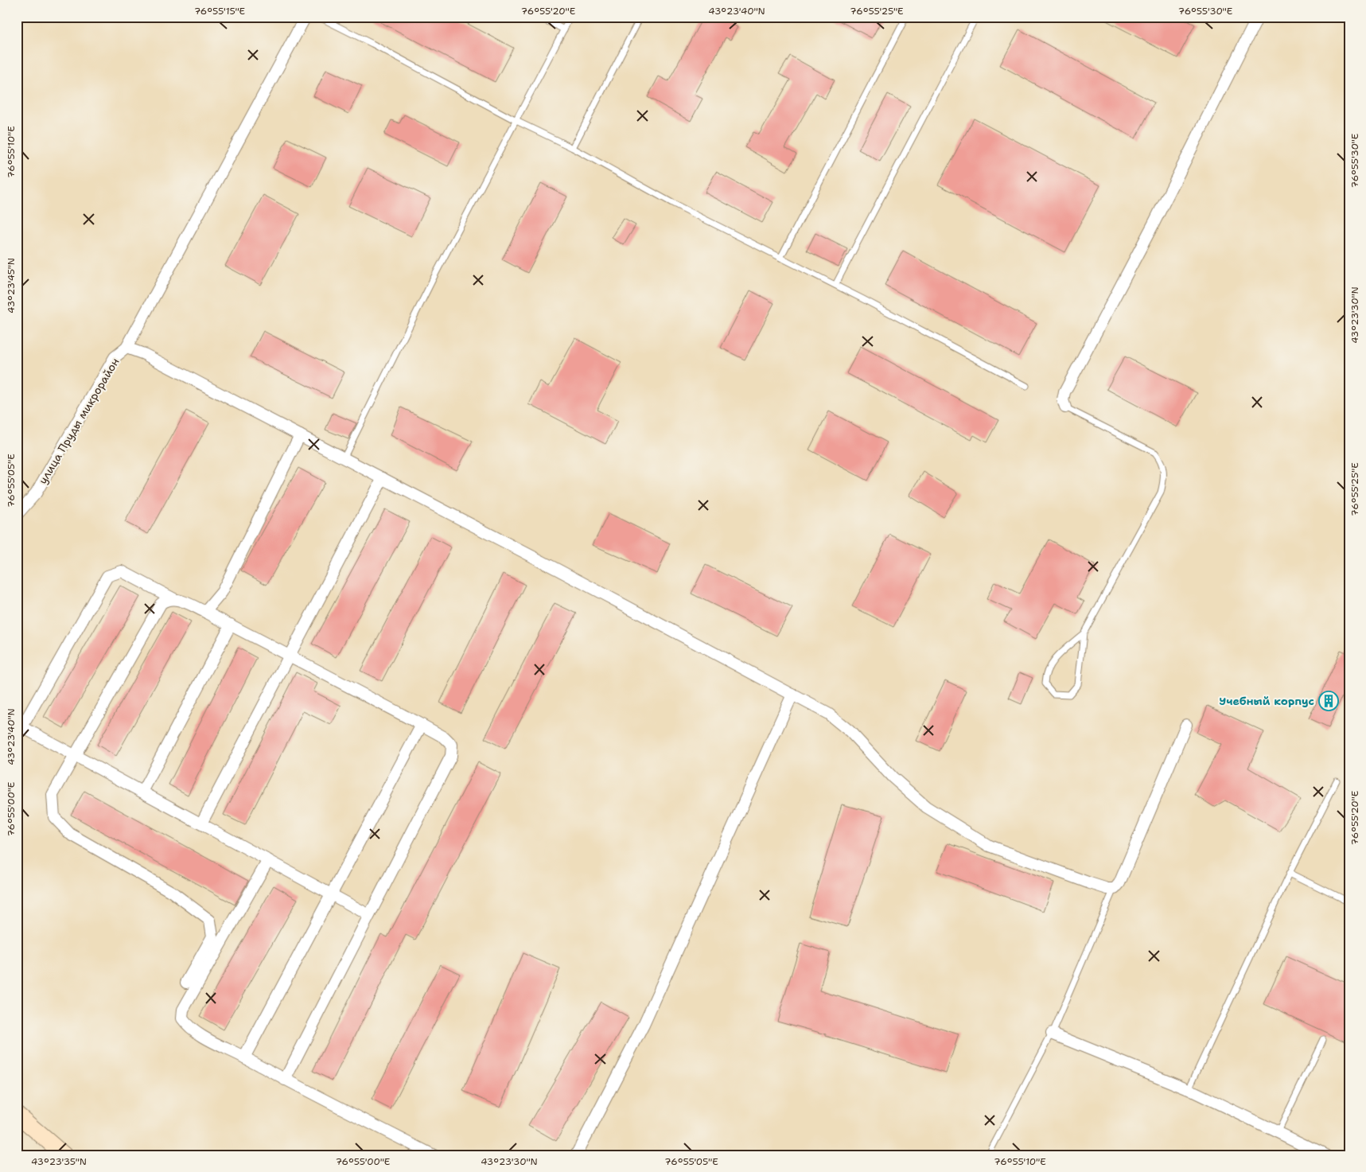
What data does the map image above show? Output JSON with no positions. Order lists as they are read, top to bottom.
{
  "streets": {
    "street": ["улица Пруды микрорайон"]
  },
  "places": {
    "building": ["Учебный корпус"]
  },
  "coordinates": [
    "76°55'15\"E",
    "76°55'20\"E",
    "43°23'40\"N",
    "76°55'25\"E",
    "76°55'30\"E",
    "76°55'10\"E",
    "43°23'45\"N",
    "43°23'30\"N",
    "76°55'05\"E",
    "76°55'00\"E",
    "43°23'35\"N"
  ]
}
